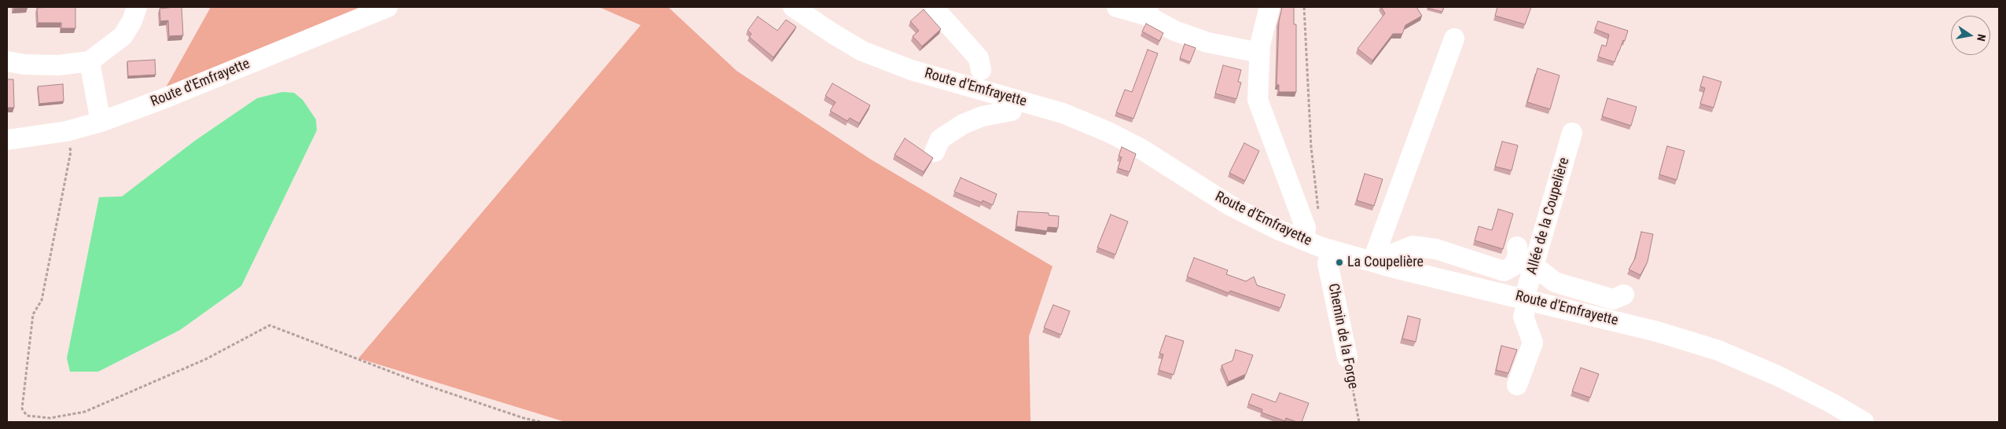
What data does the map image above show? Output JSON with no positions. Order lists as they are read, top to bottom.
{
  "streets": {
    "street": ["Route d'Emfrayette", "Allée de la Coupelière", "Chemin de la Forge"]
  },
  "crossings": [
    ["Route d'Emfrayette", "Allée de la Coupelière"],
    ["Route d'Emfrayette", "Chemin de la Forge"]
  ],
  "places": ["La Coupelière"],
  "north": "right"
}
